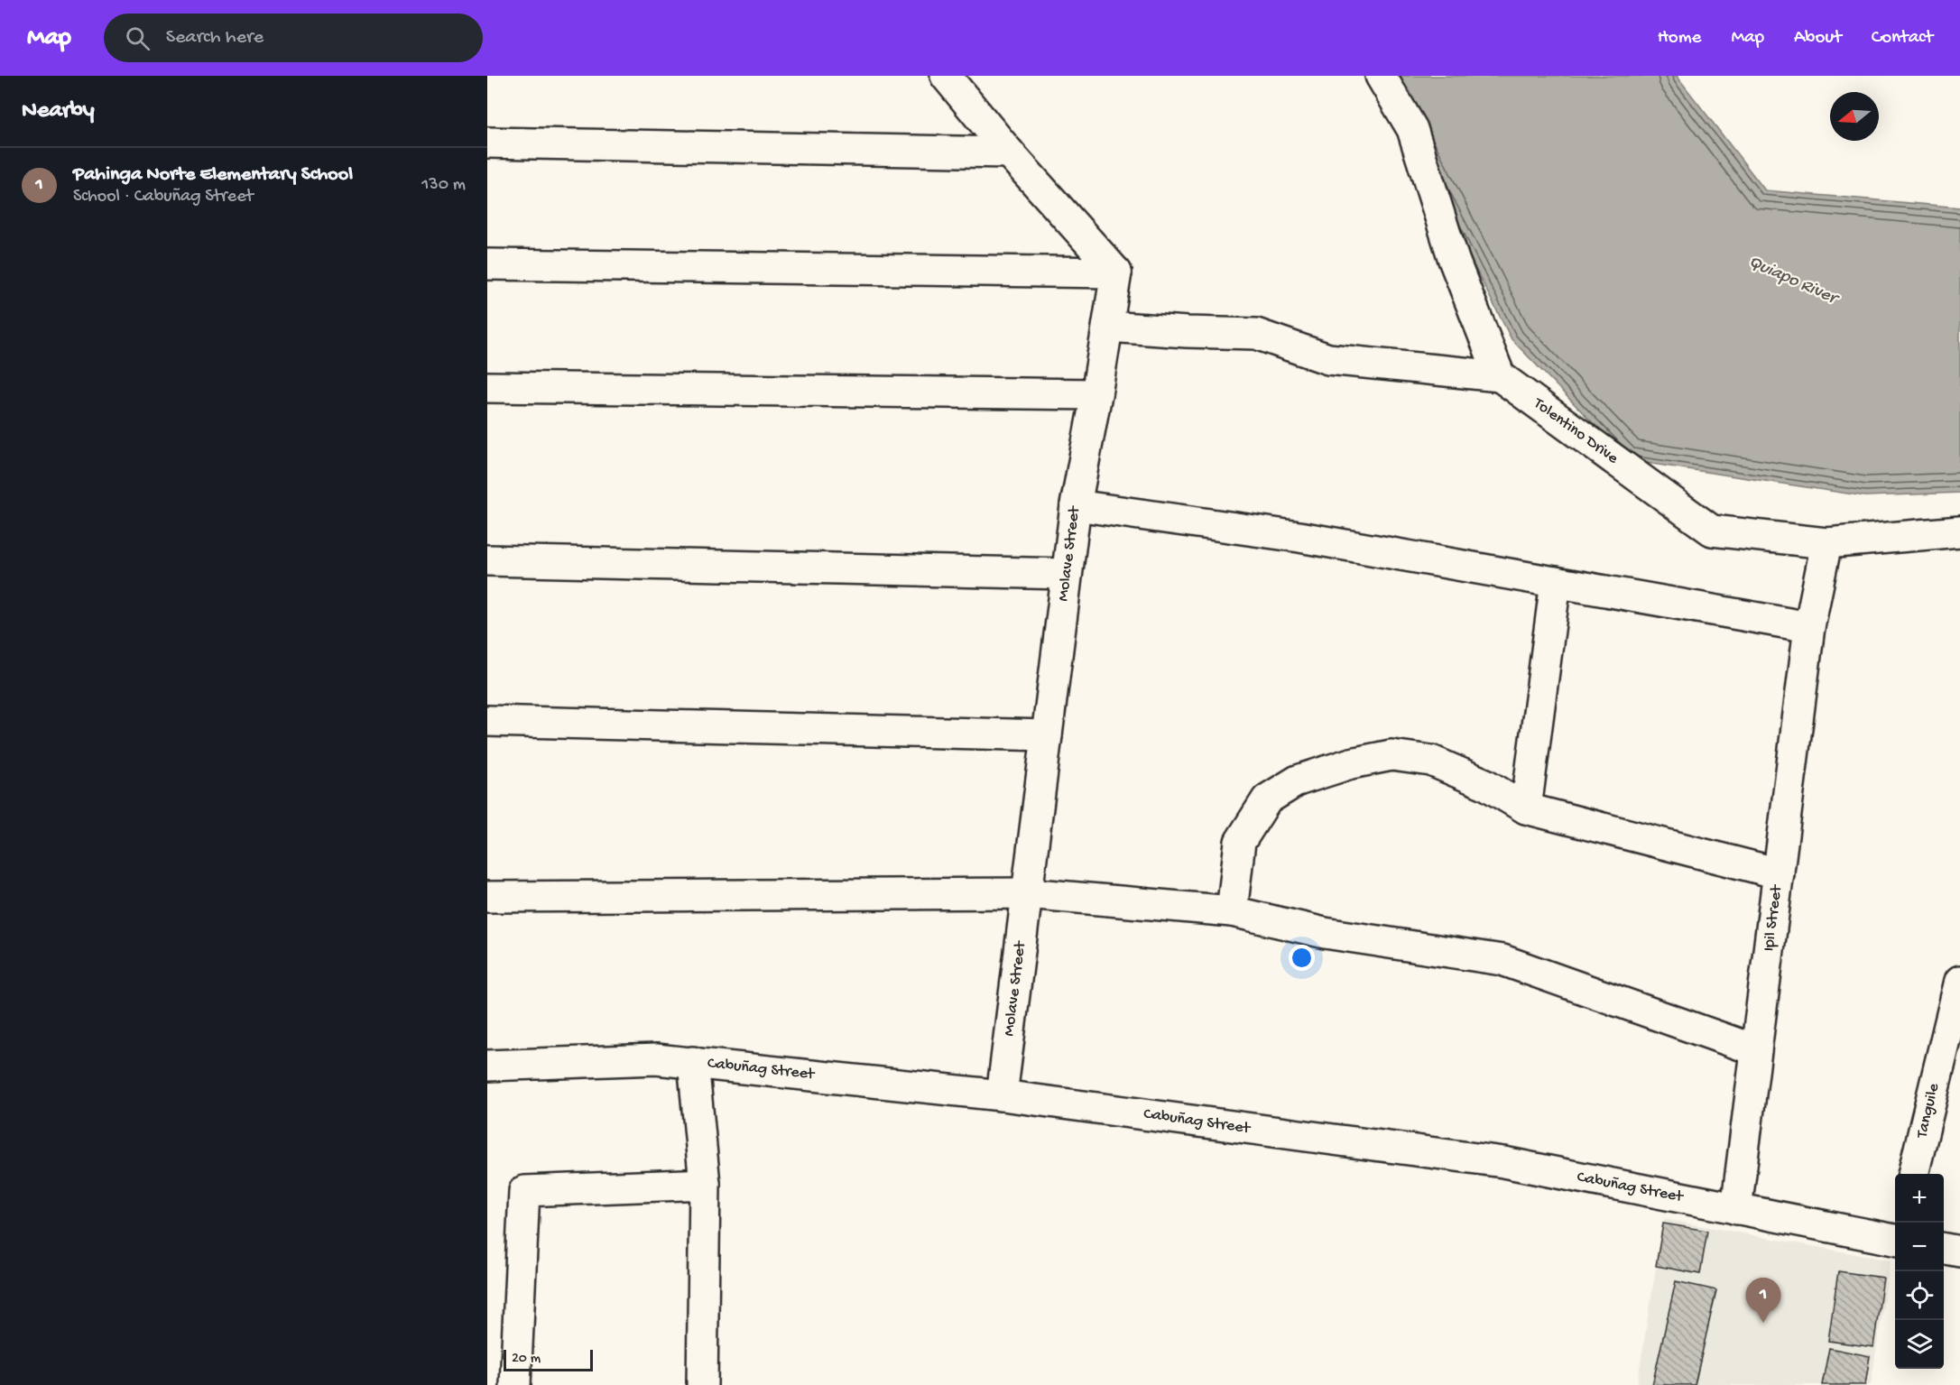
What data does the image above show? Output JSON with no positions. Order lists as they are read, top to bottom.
{
  "streets": {
    "street": [
      "Tolentino Drive",
      "Molave Street",
      "Ipil Street",
      "Cabuñag Street",
      "Tanguile"
    ]
  },
  "crossings": [
    ["Tolentino Drive", "Ipil Street"],
    ["Molave Street", "Cabuñag Street"],
    ["Ipil Street", "Cabuñag Street"]
  ],
  "water": ["Quiapo River"],
  "scale_bar": "20 m",
  "north": "left",
  "page": {
    "header": "Map",
    "search": "Search here",
    "nav": [
      "Home",
      "Map",
      "About",
      "Contact"
    ],
    "heading": "Nearby",
    "list": [
      {
        "mark": "1",
        "name": "Pahinga Norte Elementary School",
        "note": "School · Cabuñag Street",
        "value": "130 m"
      }
    ],
    "map_buttons": ["+", "−"],
    "pins": "1",
    "scale": "20 m"
  }
}
